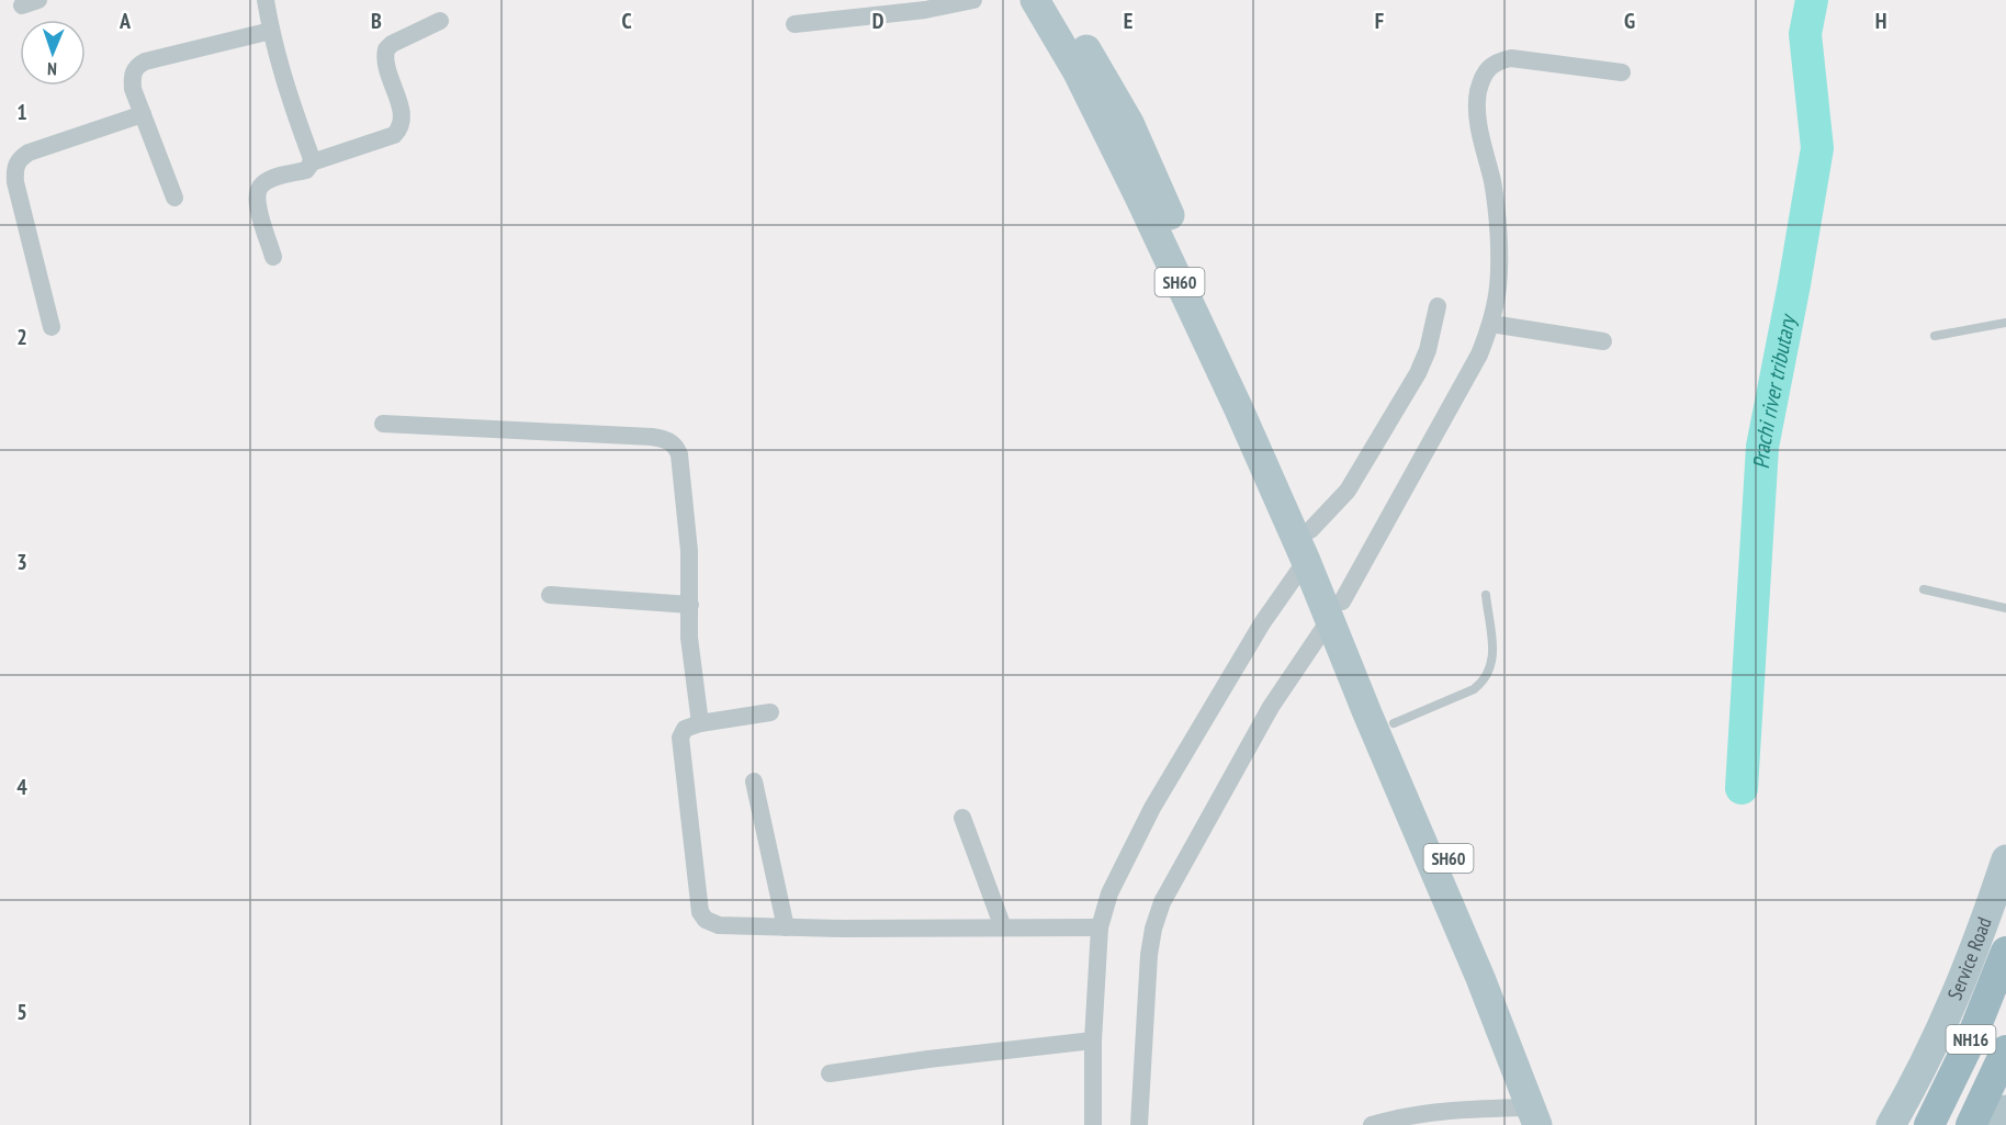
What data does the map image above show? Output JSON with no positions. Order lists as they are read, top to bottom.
{
  "streets": {
    "highway": ["NH16"],
    "main road": ["SH60", "Service Road"]
  },
  "water": ["Prachi river tributary"],
  "north": "bottom",
  "grid": {
    "columns": [
      "A",
      "B",
      "C",
      "D",
      "E",
      "F",
      "G",
      "H"
    ],
    "rows": [
      "1",
      "2",
      "3",
      "4",
      "5"
    ]
  }
}
